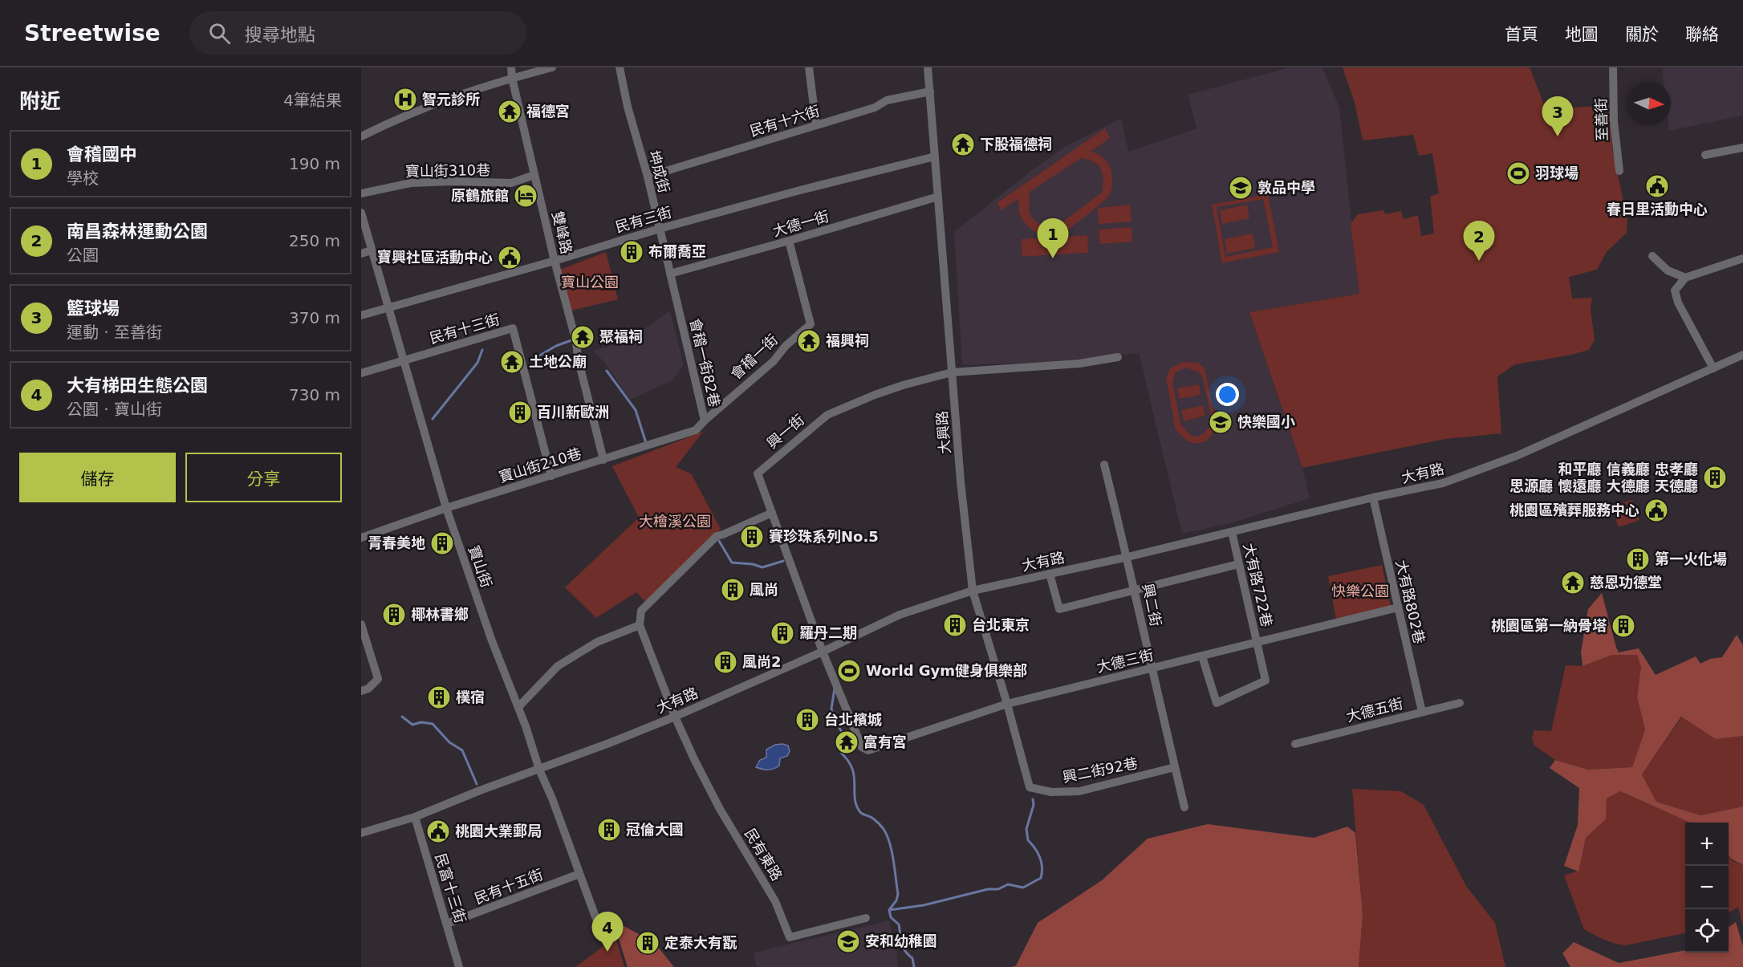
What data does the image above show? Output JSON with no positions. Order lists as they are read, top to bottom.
{
  "streets": {
    "street": [
      "至善街",
      "民有十六街",
      "寶山街310巷",
      "坤成街",
      "民有三街",
      "大德一街",
      "雙峰路",
      "民有十三街",
      "會稽一街",
      "會稽一街82巷",
      "興一街",
      "大興路",
      "寶山街210巷",
      "大有路",
      "寶山街",
      "大有路722巷",
      "大有路802巷",
      "興二街",
      "大德三街",
      "大德五街",
      "興二街92巷",
      "民有東路",
      "民有十五街",
      "民富十三街"
    ]
  },
  "crossings": [
    ["民有十六街", "坤成街"],
    ["民有十六街", "大興路"],
    ["寶山街310巷", "雙峰路"],
    ["坤成街", "民有三街"],
    ["坤成街", "大德一街"],
    ["坤成街", "會稽一街82巷"],
    ["民有三街", "雙峰路"],
    ["民有三街", "大興路"],
    ["民有三街", "寶山街"],
    ["大德一街", "會稽一街"],
    ["大德一街", "大興路"],
    ["雙峰路", "寶山街210巷"],
    ["民有十三街", "寶山街210巷"],
    ["民有十三街", "寶山街"],
    ["會稽一街", "會稽一街82巷"],
    ["會稽一街", "寶山街210巷"],
    ["興一街", "大興路"],
    ["興一街", "大有路"],
    ["興一街", "大德三街"],
    ["大興路", "大有路"],
    ["大興路", "大德三街"],
    ["大興路", "興二街92巷"],
    ["寶山街210巷", "寶山街"],
    ["大有路", "寶山街"],
    ["大有路", "大有路722巷"],
    ["大有路", "大有路802巷"],
    ["大有路", "興二街"],
    ["大有路", "民有東路"],
    ["大有路", "民富十三街"],
    ["寶山街", "民有十五街"],
    ["大有路722巷", "大德三街"],
    ["大有路802巷", "大德三街"],
    ["大有路802巷", "大德五街"],
    ["興二街", "大德三街"],
    ["興二街", "興二街92巷"],
    ["民有十五街", "民富十三街"]
  ],
  "parks": ["寶山公園", "大檜溪公園", "快樂公園"],
  "places": {
    "hospital": ["智元診所"],
    "temple": [
      "福德宮",
      "下股福德祠",
      "聚福祠",
      "福興祠",
      "土地公廟",
      "慈恩功德堂",
      "富有宮"
    ],
    "sports": ["羽球場", "World Gym健身俱樂部"],
    "public building": [
      "春日里活動中心",
      "寶興社區活動中心",
      "桃園區殯葬服務中心",
      "桃園大業郵局"
    ],
    "school or university": ["敦品中學", "快樂國小", "安和幼稚園"],
    "hotel": ["原鶴旅館"],
    "building": [
      "布爾喬亞",
      "百川新歐洲",
      "和平廳 信義廳 忠孝廳 思源廳 懷遠廳 大德廳 天德廳",
      "賽珍珠系列No.5",
      "青春美地",
      "第一火化場",
      "風尚",
      "椰林書鄉",
      "台北東京",
      "桃園區第一納骨塔",
      "羅丹二期",
      "風尚2",
      "樸宿",
      "台北檳城",
      "冠倫大國",
      "定泰大有翫"
    ]
  },
  "north": "right",
  "page": {
    "header": "Streetwise",
    "search": "搜尋地點",
    "nav": [
      "首頁",
      "地圖",
      "關於",
      "聯絡"
    ],
    "heading": ["附近", "4筆結果"],
    "pins": [
      "3",
      "1",
      "2",
      "4"
    ],
    "list": [
      {
        "mark": "1",
        "name": "會稽國中",
        "note": "學校",
        "value": "190 m"
      },
      {
        "mark": "2",
        "name": "南昌森林運動公園",
        "note": "公園",
        "value": "250 m"
      },
      {
        "mark": "3",
        "name": "籃球場",
        "note": "運動 · 至善街",
        "value": "370 m"
      },
      {
        "mark": "4",
        "name": "大有梯田生態公園",
        "note": "公園 · 寶山街",
        "value": "730 m"
      }
    ],
    "buttons": ["儲存", "分享"],
    "map_buttons": ["+", "−"]
  }
}
